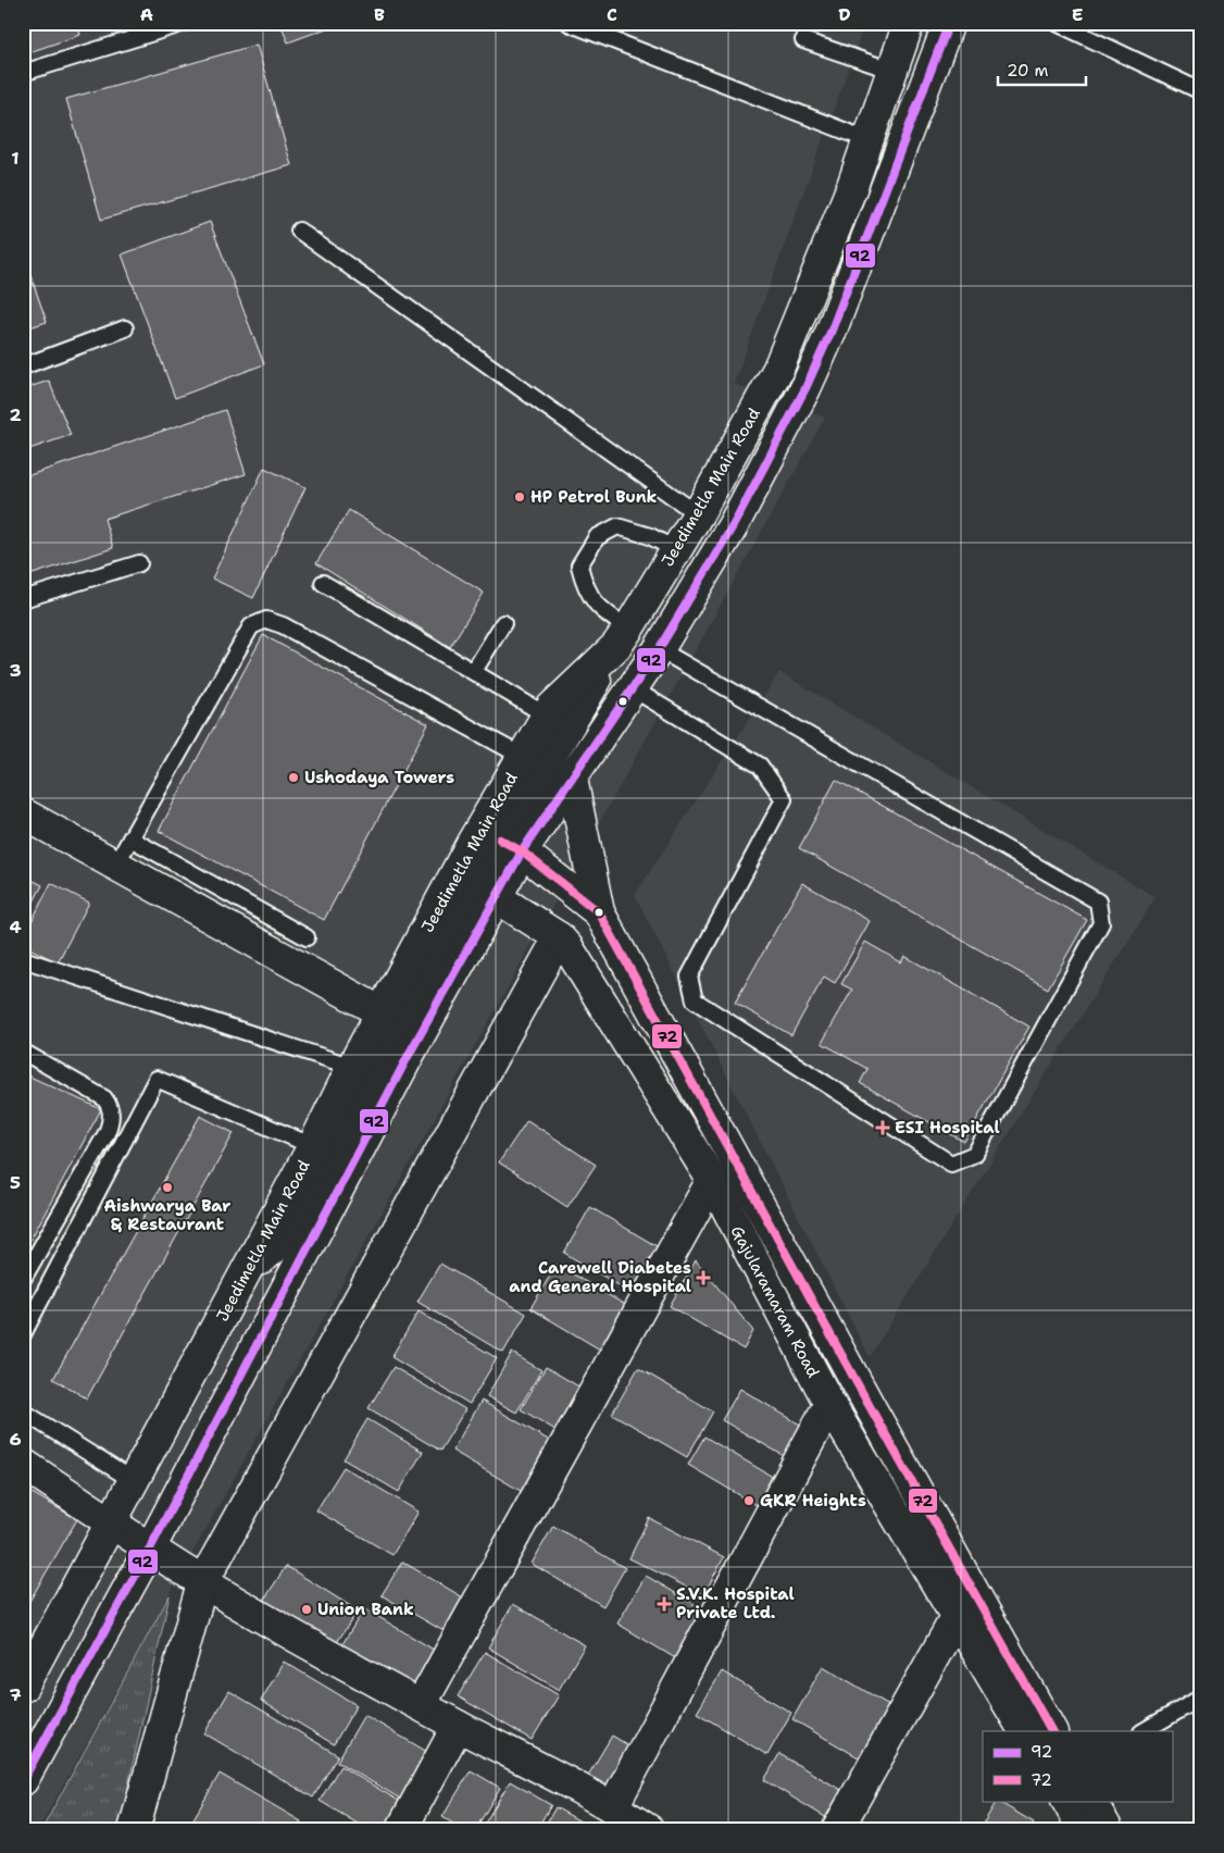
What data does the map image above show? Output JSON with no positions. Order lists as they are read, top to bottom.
{
  "streets": {
    "main road": ["Jeedimetla Main Road", "Gajularamaram Road"]
  },
  "crossings": [
    ["Jeedimetla Main Road", "Gajularamaram Road"]
  ],
  "places": {
    "other": [
      "HP Petrol Bunk",
      "Ushodaya Towers",
      "Aishwarya Bar & Restaurant",
      "GKR Heights",
      "Union Bank"
    ],
    "health": ["ESI Hospital", "Carewell Diabetes and General Hospital", "S.V.K. Hospital Private Ltd."]
  },
  "lines": ["transit line 92", "transit line 72"],
  "legend": ["92", "72"],
  "scale_bar": "20 m",
  "grid": {
    "columns": [
      "A",
      "B",
      "C",
      "D",
      "E"
    ],
    "rows": [
      "1",
      "2",
      "3",
      "4",
      "5",
      "6",
      "7"
    ]
  }
}
